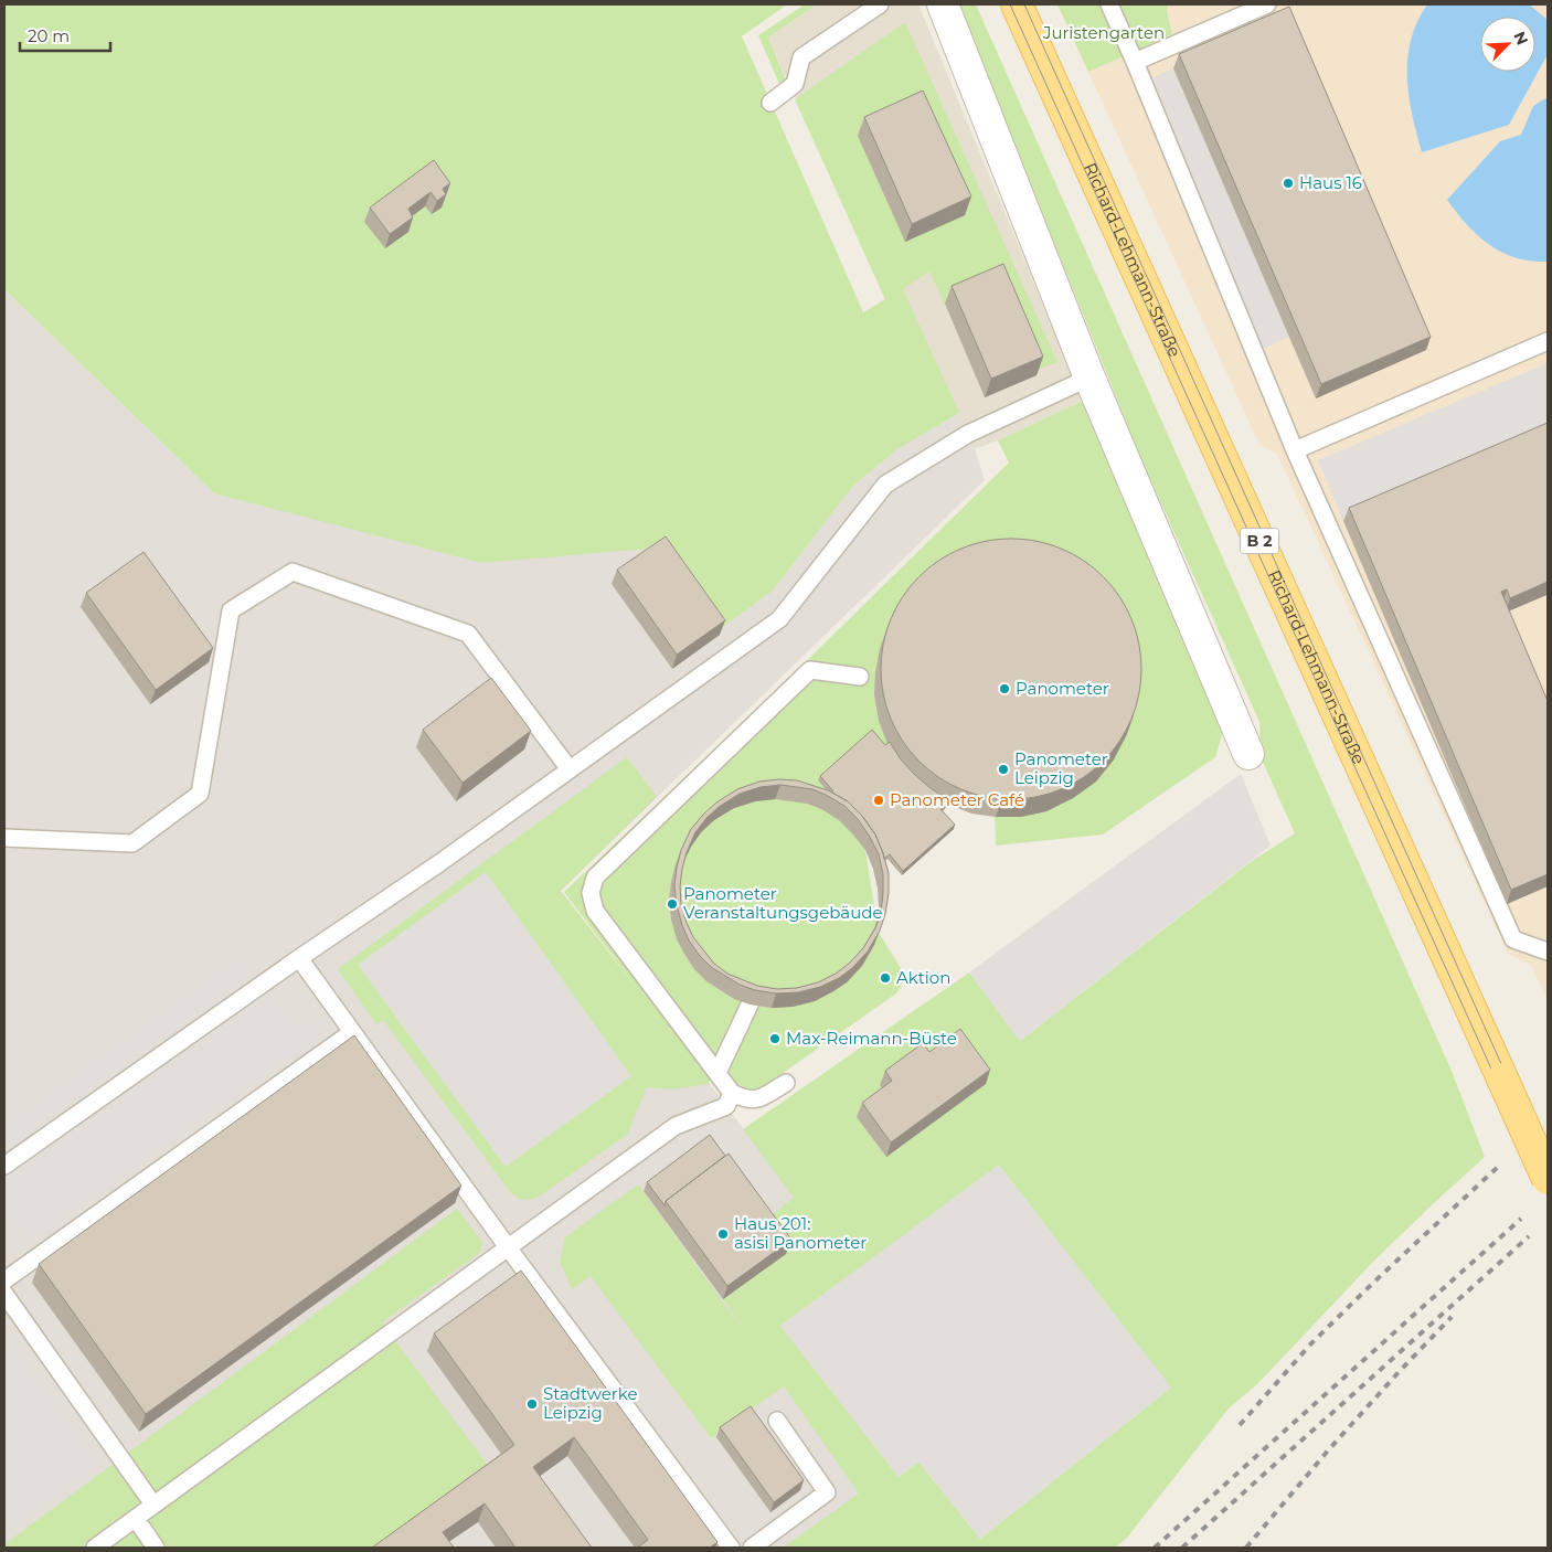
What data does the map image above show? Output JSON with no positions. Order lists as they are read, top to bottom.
{
  "streets": {
    "main road": ["Richard-Lehmann-Straße", "B 2"]
  },
  "parks": ["Juristengarten"],
  "places": [
    "Haus 16",
    "Panometer",
    "Panometer Leipzig",
    "Panometer Café",
    "Panometer Veranstaltungsgebäude",
    "Aktion",
    "Max-Reimann-Büste",
    "Haus 201: asisi Panometer",
    "Stadtwerke Leipzig"
  ],
  "scale_bar": "20 m",
  "north": "top right"
}
